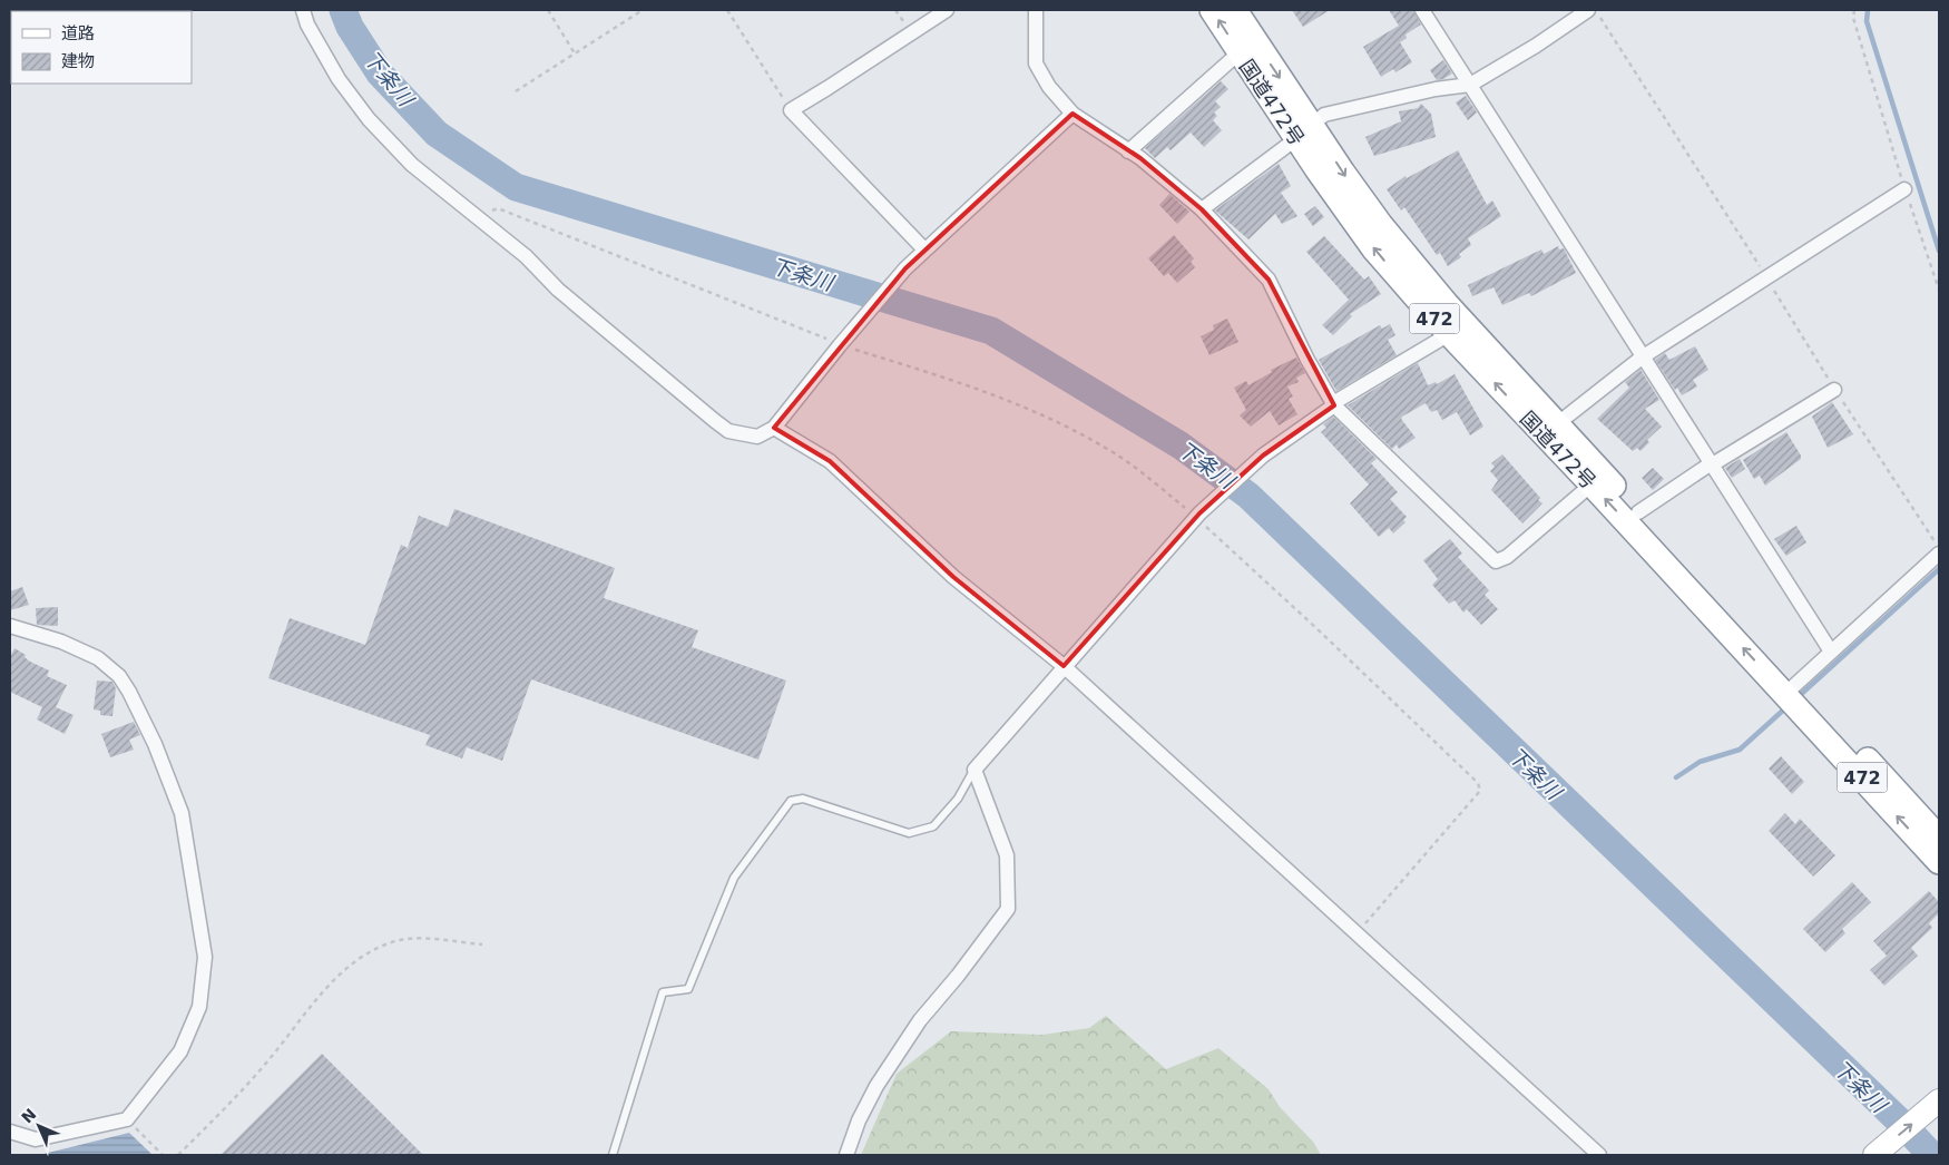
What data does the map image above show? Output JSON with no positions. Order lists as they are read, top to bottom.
{
  "streets": {
    "highway": ["国道472号", "472"]
  },
  "water": ["下条川"],
  "legend": ["道路", "建物"],
  "north": "top left"
}
